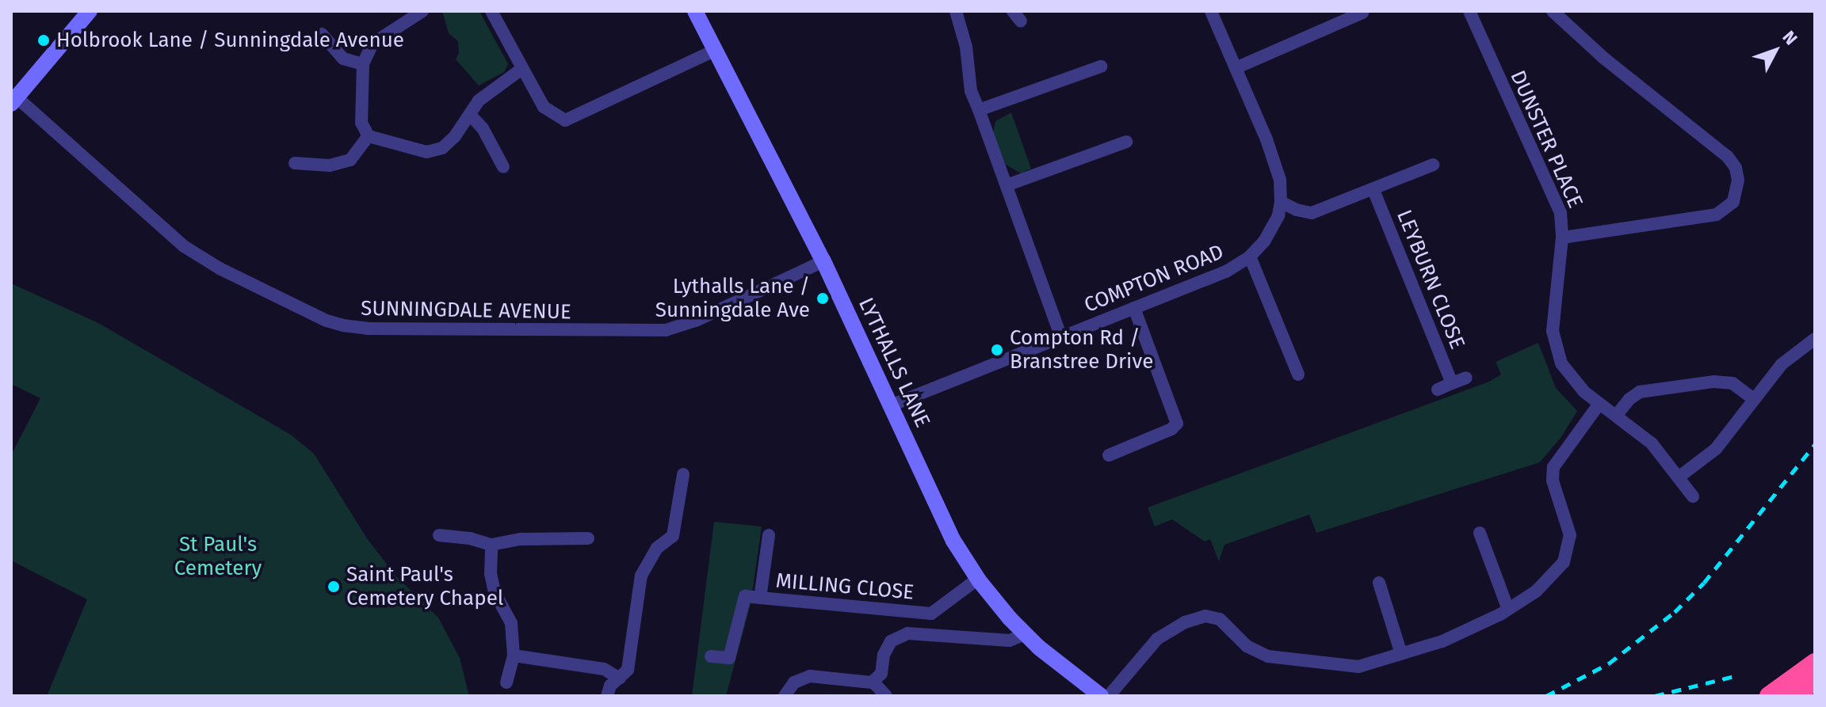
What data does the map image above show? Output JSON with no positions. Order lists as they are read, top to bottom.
{
  "streets": {
    "street": [
      "DUNSTER PLACE",
      "COMPTON ROAD",
      "LEYBURN CLOSE",
      "SUNNINGDALE AVENUE",
      "LYTHALLS LANE",
      "MILLING CLOSE"
    ]
  },
  "crossings": [
    ["COMPTON ROAD", "LEYBURN CLOSE"],
    ["COMPTON ROAD", "LYTHALLS LANE"],
    ["SUNNINGDALE AVENUE", "LYTHALLS LANE"],
    ["LYTHALLS LANE", "MILLING CLOSE"]
  ],
  "parks": ["St Paul's Cemetery"],
  "places": [
    "Holbrook Lane / Sunningdale Avenue",
    "Lythalls Lane / Sunningdale Ave",
    "Compton Rd / Branstree Drive",
    "Saint Paul's Cemetery Chapel"
  ],
  "north": "top right"
}
